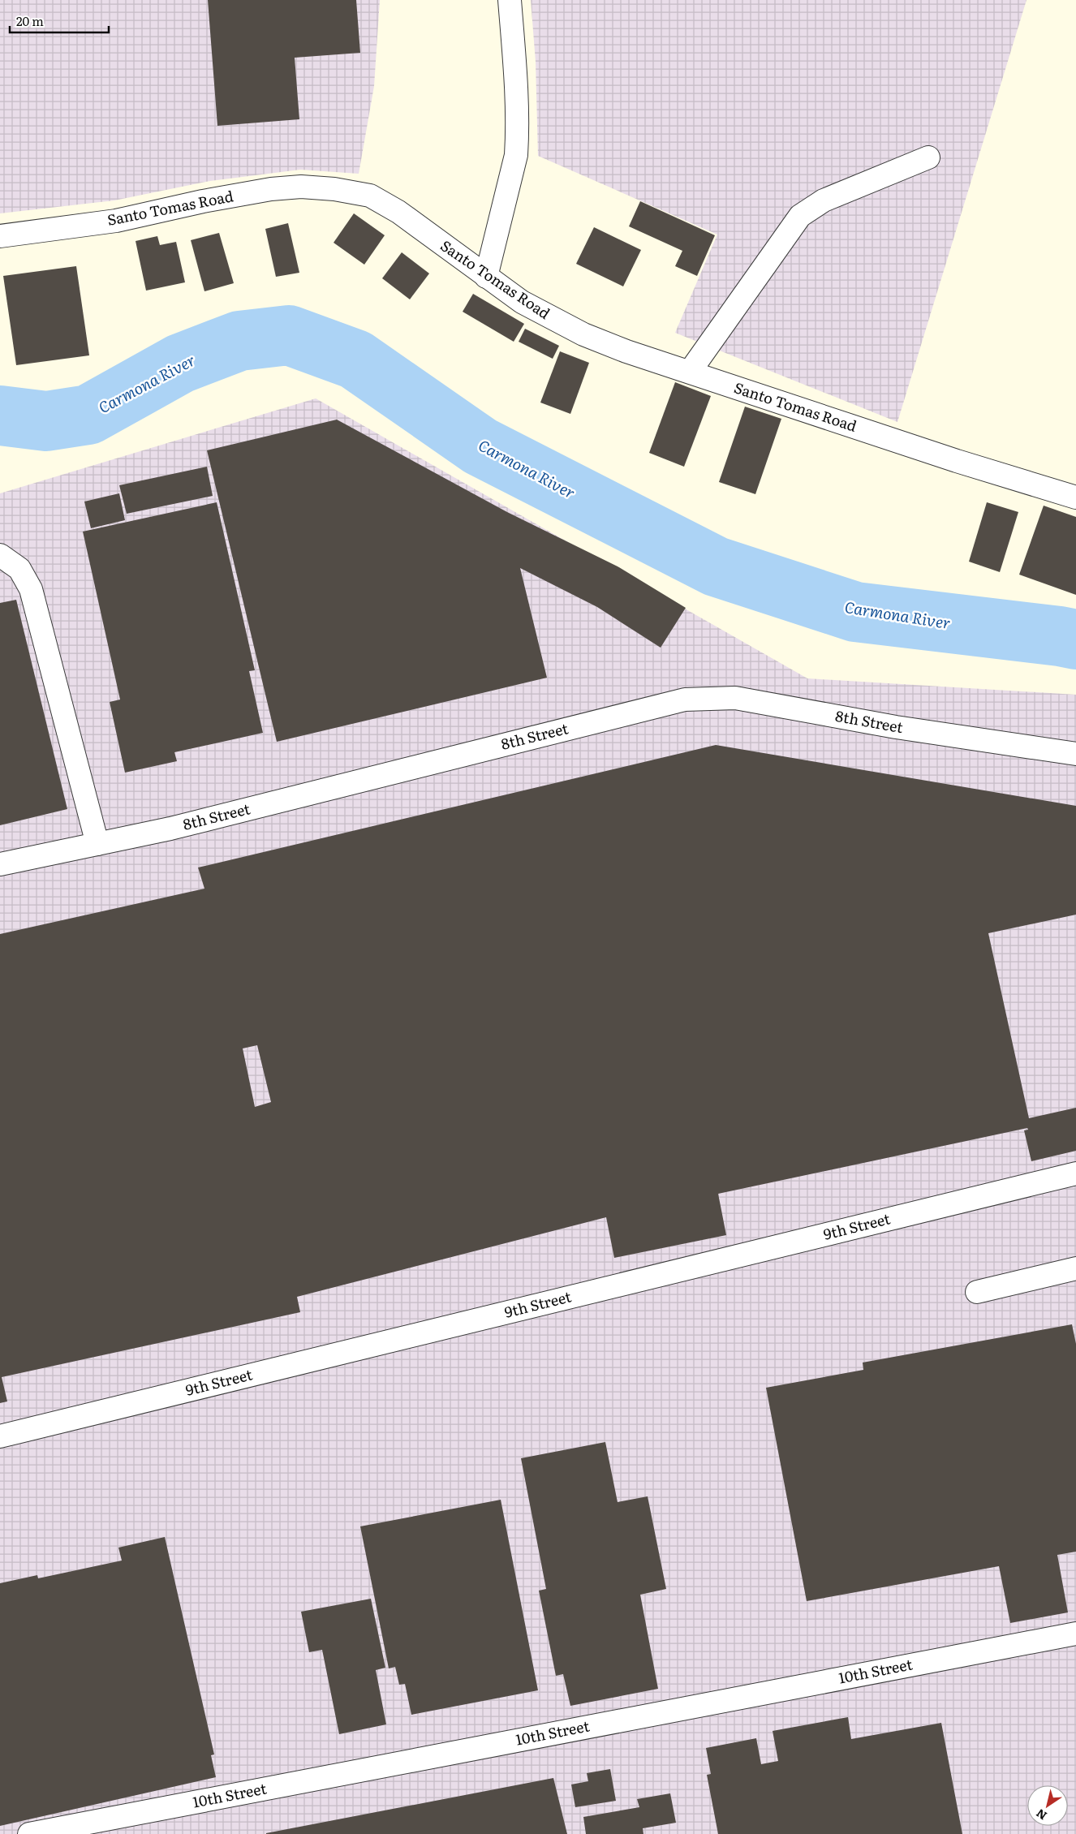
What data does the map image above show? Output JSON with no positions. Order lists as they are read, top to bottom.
{
  "streets": {
    "street": [
      "Santo Tomas Road",
      "8th Street",
      "9th Street",
      "10th Street"
    ]
  },
  "water": ["Carmona River"],
  "scale_bar": "20 m",
  "north": "bottom left"
}
